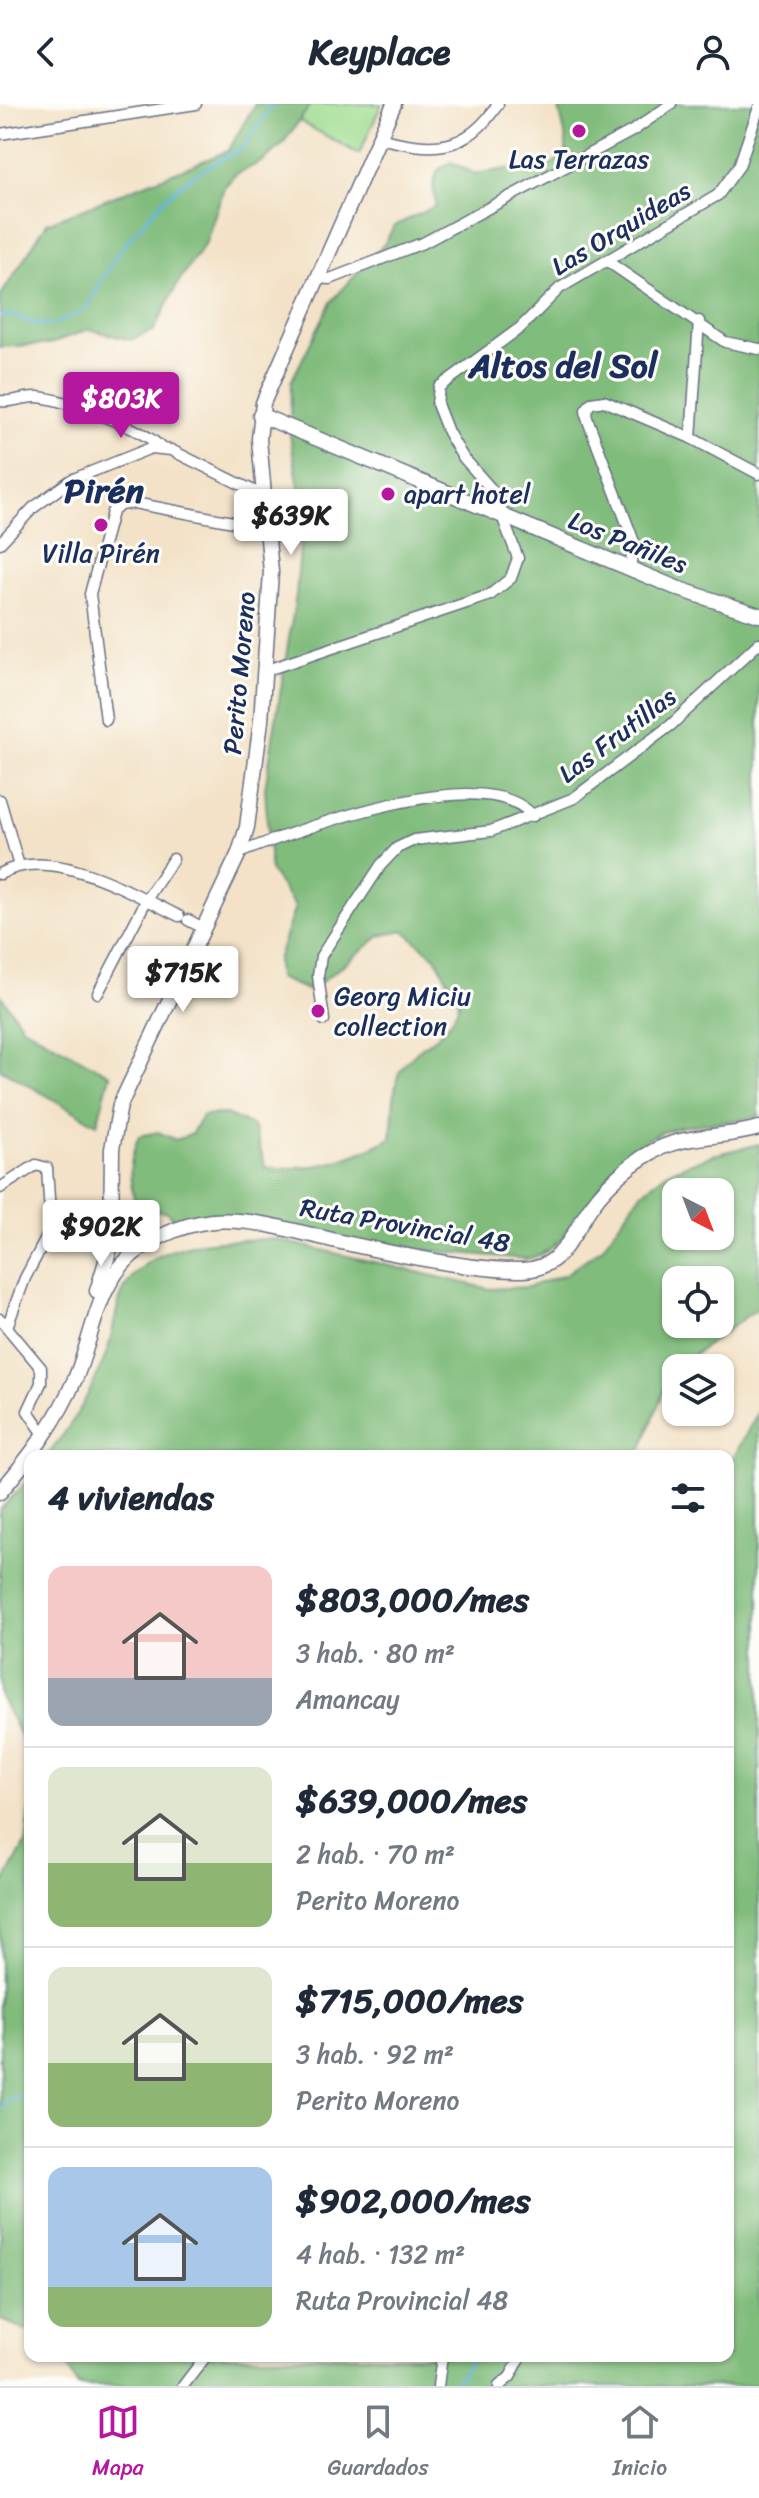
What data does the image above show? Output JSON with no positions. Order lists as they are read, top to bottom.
{
  "streets": {
    "main road": ["Los Pañiles", "Perito Moreno", "Ruta Provincial 48"],
    "street": ["Las Orquideas", "Las Frutillas"]
  },
  "crossings": [
    ["Las Orquideas", "Los Pañiles"],
    ["Los Pañiles", "Perito Moreno"],
    ["Perito Moreno", "Ruta Provincial 48"]
  ],
  "districts": ["Altos del Sol", "Pirén"],
  "places": [
    "Las Terrazas",
    "apart hotel",
    "Villa Pirén",
    "Georg Miciu collection"
  ],
  "north": "bottom right",
  "page": {
    "header": "Keyplace",
    "price": [
      "$803K",
      "$639K",
      "$715K",
      "$902K"
    ],
    "heading": "4 viviendas",
    "list": [
      {
        "name": "$803,000/mes",
        "note": "3 hab. · 80 m² · Amancay"
      },
      {
        "name": "$639,000/mes",
        "note": "2 hab. · 70 m² · Perito Moreno"
      },
      {
        "name": "$715,000/mes",
        "note": "3 hab. · 92 m² · Perito Moreno"
      },
      {
        "name": "$902,000/mes",
        "note": "4 hab. · 132 m² · Ruta Provincial 48"
      }
    ],
    "tabs": ["Mapa", "Guardados", "Inicio"]
  }
}
